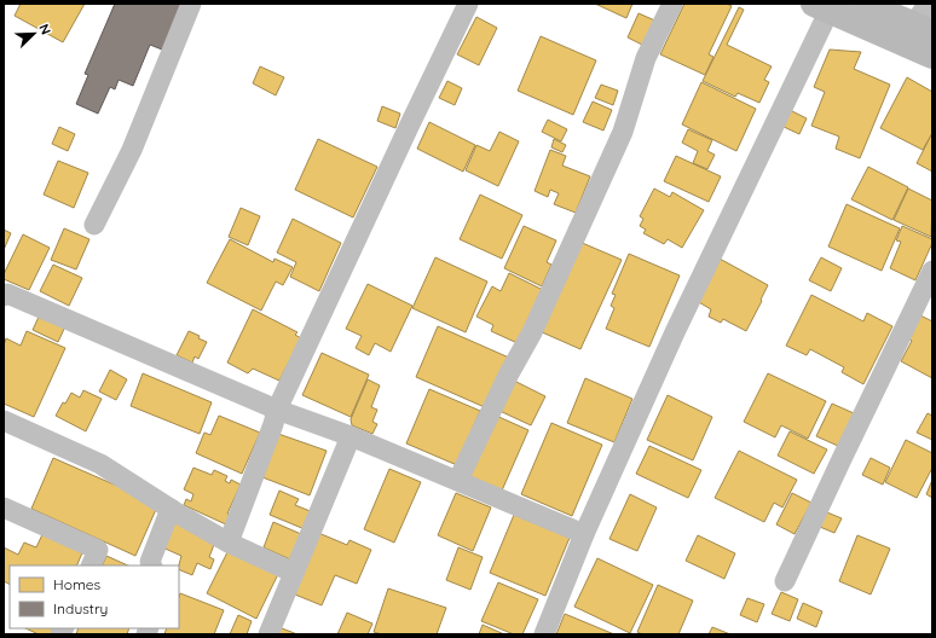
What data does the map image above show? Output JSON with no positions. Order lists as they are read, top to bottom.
{
  "legend": ["Homes", "Industry"],
  "north": "top right"
}
